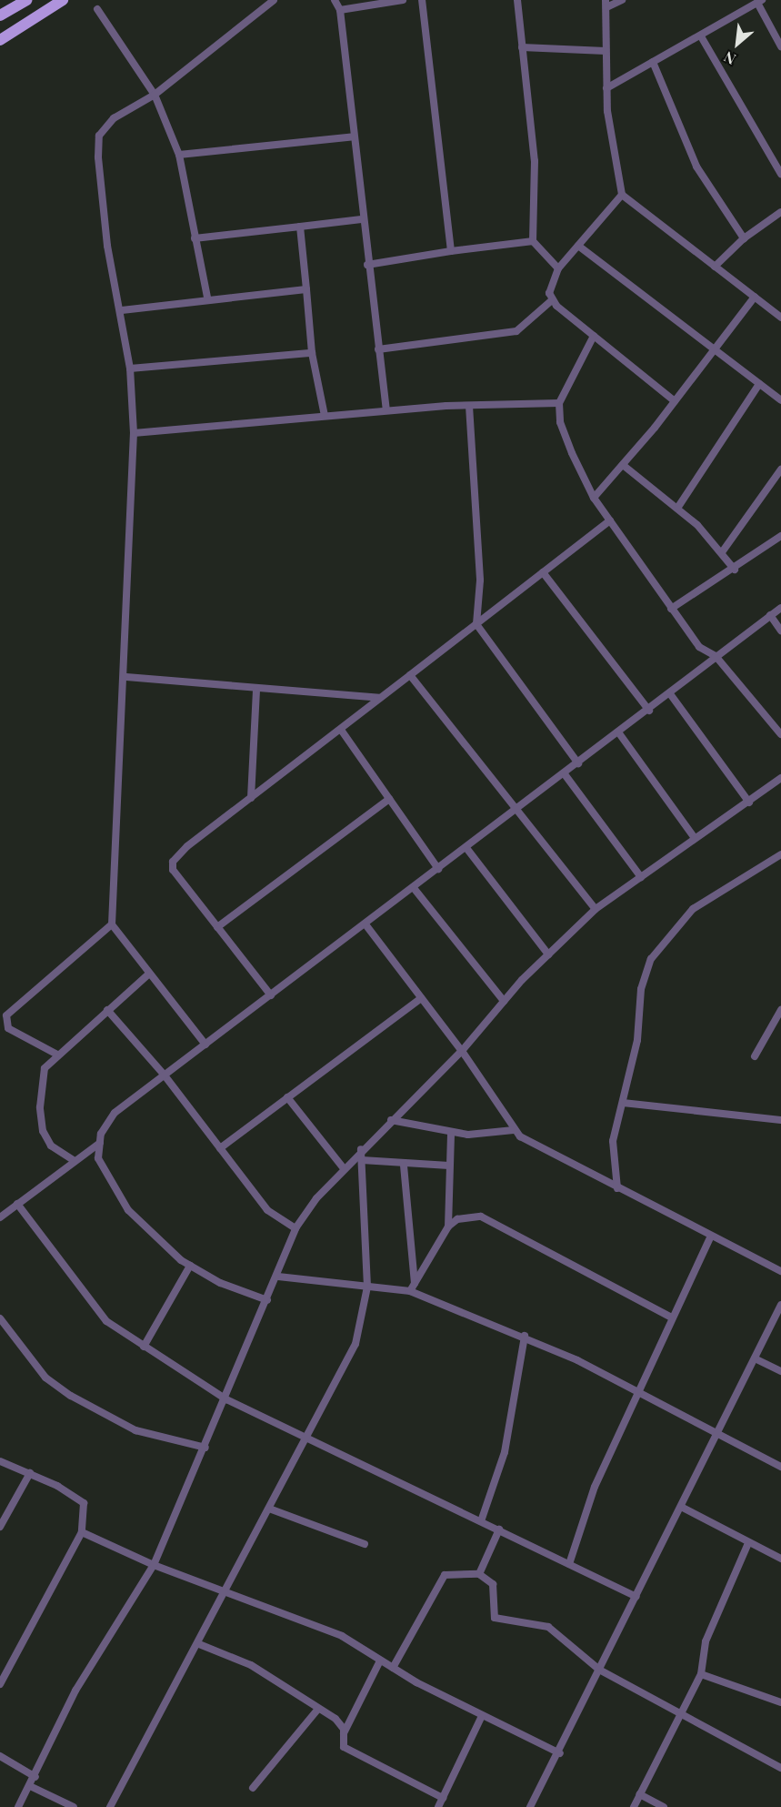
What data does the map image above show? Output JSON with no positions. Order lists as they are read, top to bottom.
{
  "north": "bottom left"
}
